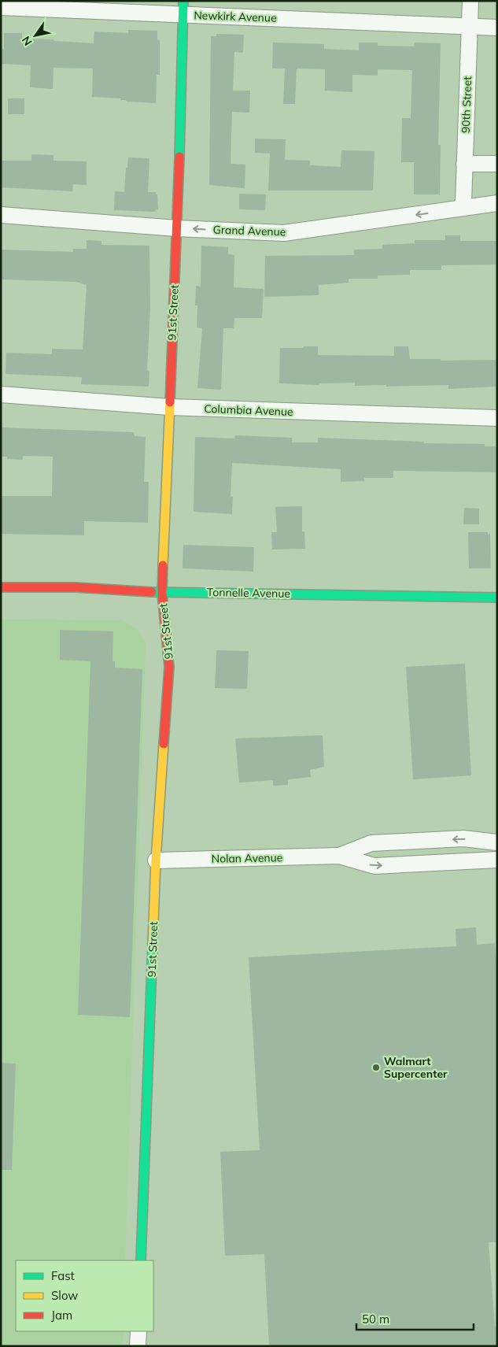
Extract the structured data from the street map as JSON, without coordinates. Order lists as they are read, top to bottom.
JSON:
{
  "streets": {
    "street": [
      "Newkirk Avenue",
      "90th Street",
      "Grand Avenue",
      "91st Street",
      "Columbia Avenue",
      "Tonnelle Avenue",
      "Nolan Avenue"
    ]
  },
  "crossings": [
    ["Newkirk Avenue", "90th Street"],
    ["Newkirk Avenue", "91st Street"],
    ["90th Street", "Grand Avenue"],
    ["Grand Avenue", "91st Street"],
    ["91st Street", "Columbia Avenue"],
    ["91st Street", "Tonnelle Avenue"],
    ["91st Street", "Nolan Avenue"]
  ],
  "one_way": ["Grand Avenue"],
  "places": ["Walmart Supercenter"],
  "legend": ["Fast", "Slow", "Jam"],
  "scale_bar": "50 m",
  "north": "bottom left"
}
